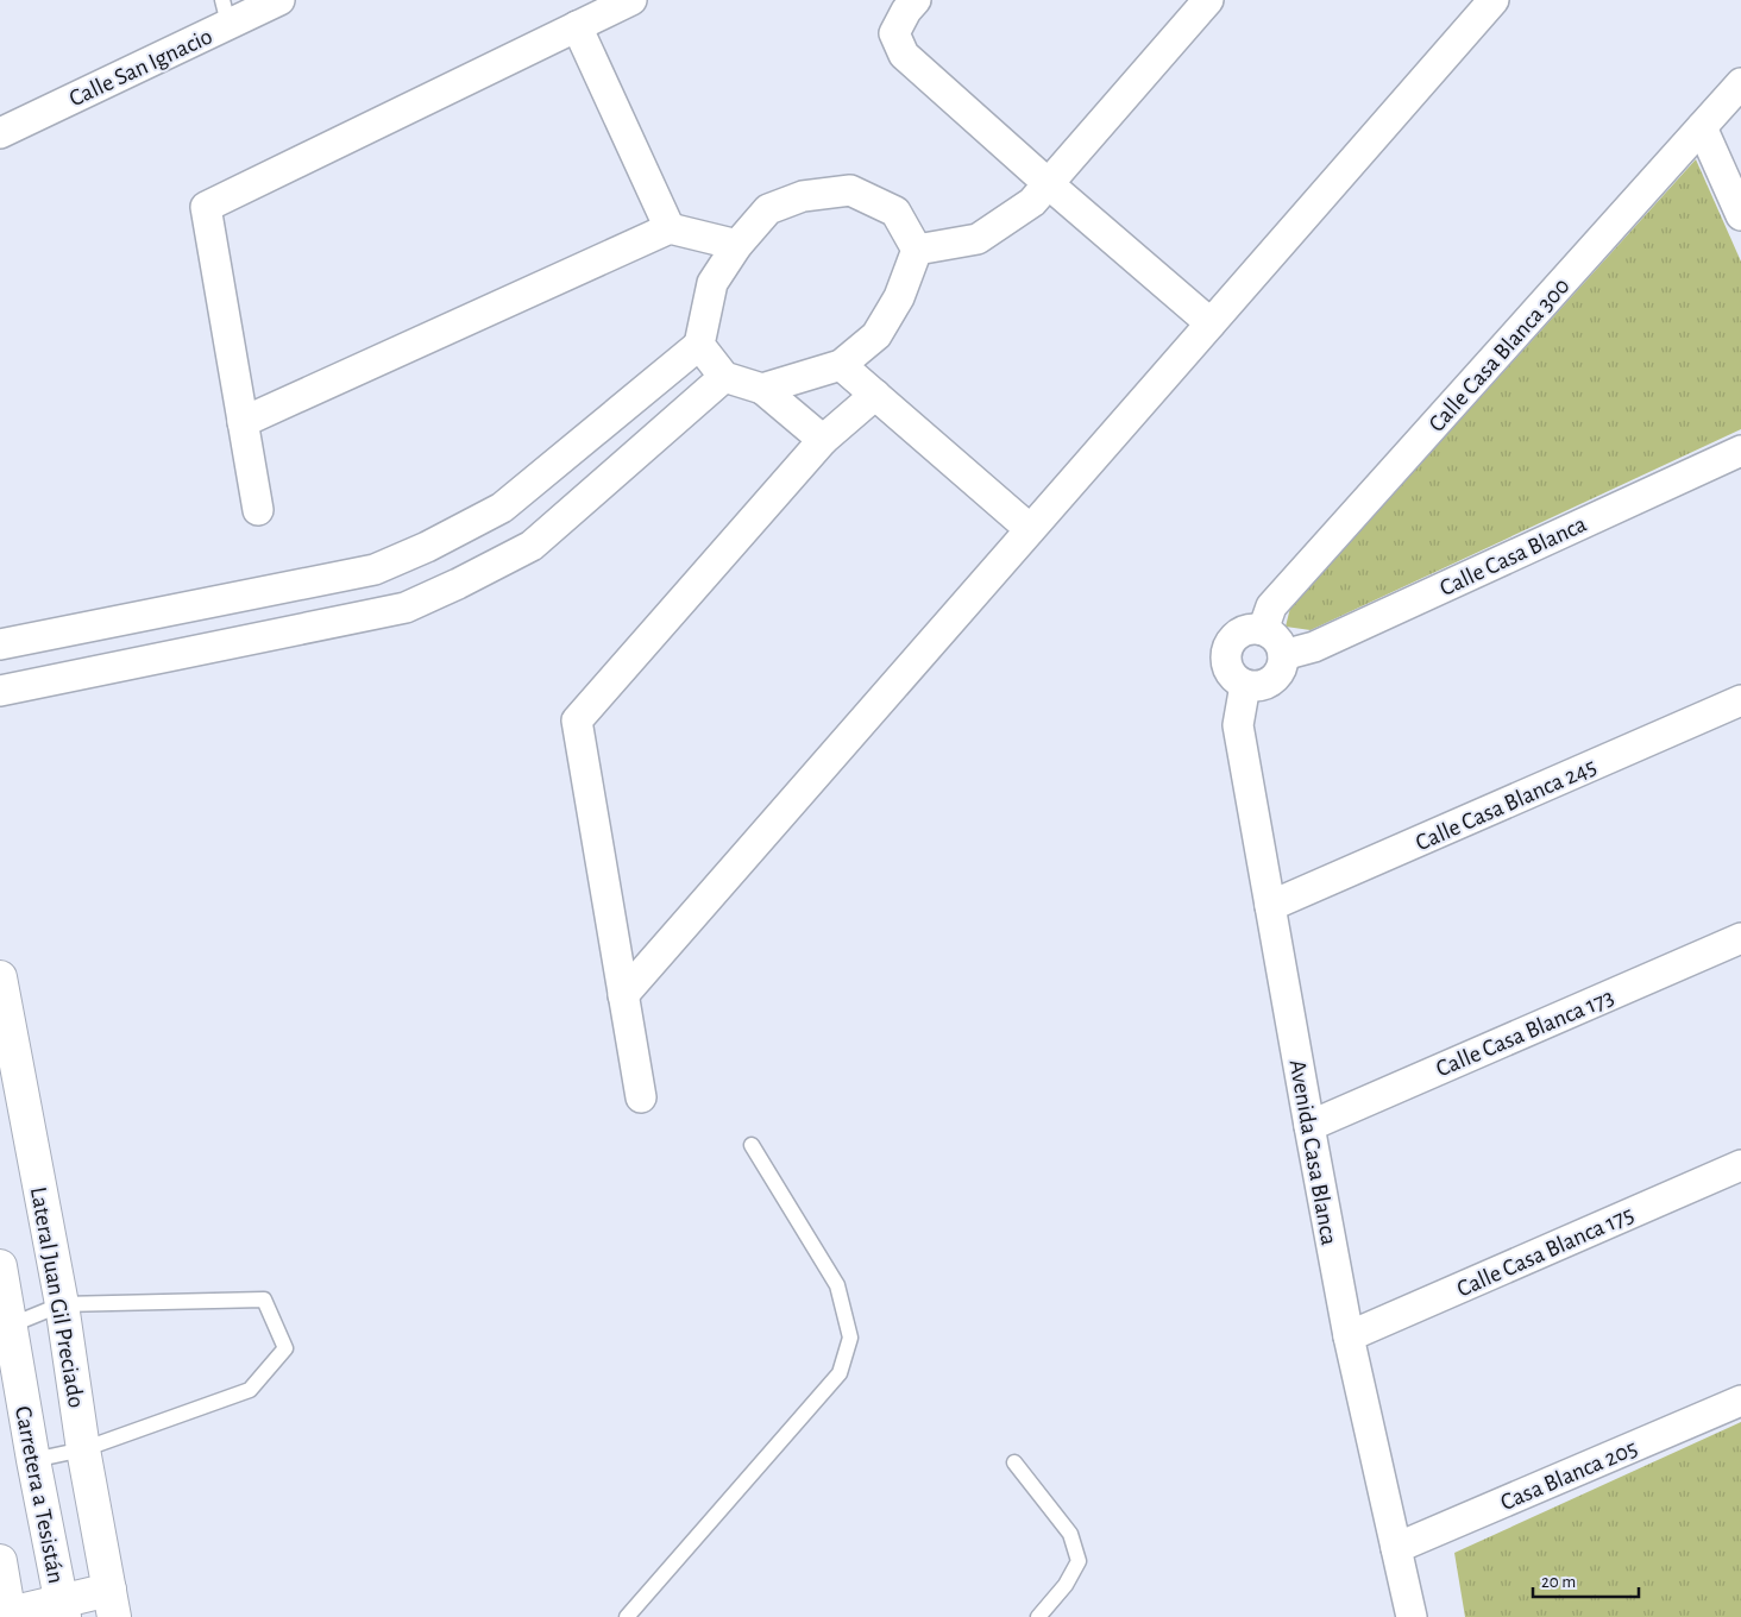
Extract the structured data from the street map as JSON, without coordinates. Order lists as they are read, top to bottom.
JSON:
{
  "streets": {
    "main road": ["Lateral Juan Gil Preciado", "Carretera a Tesistán"],
    "street": [
      "Calle San Ignacio",
      "Calle Casa Blanca 300",
      "Calle Casa Blanca",
      "Calle Casa Blanca 245",
      "Calle Casa Blanca 173",
      "Avenida Casa Blanca",
      "Calle Casa Blanca 175",
      "Casa Blanca 205"
    ]
  },
  "crossings": [
    ["Calle Casa Blanca 300", "Calle Casa Blanca"],
    ["Calle Casa Blanca 300", "Avenida Casa Blanca"],
    ["Calle Casa Blanca", "Avenida Casa Blanca"],
    ["Calle Casa Blanca 245", "Avenida Casa Blanca"],
    ["Calle Casa Blanca 173", "Avenida Casa Blanca"],
    ["Avenida Casa Blanca", "Calle Casa Blanca 175"],
    ["Avenida Casa Blanca", "Casa Blanca 205"]
  ],
  "scale_bar": "20 m"
}
